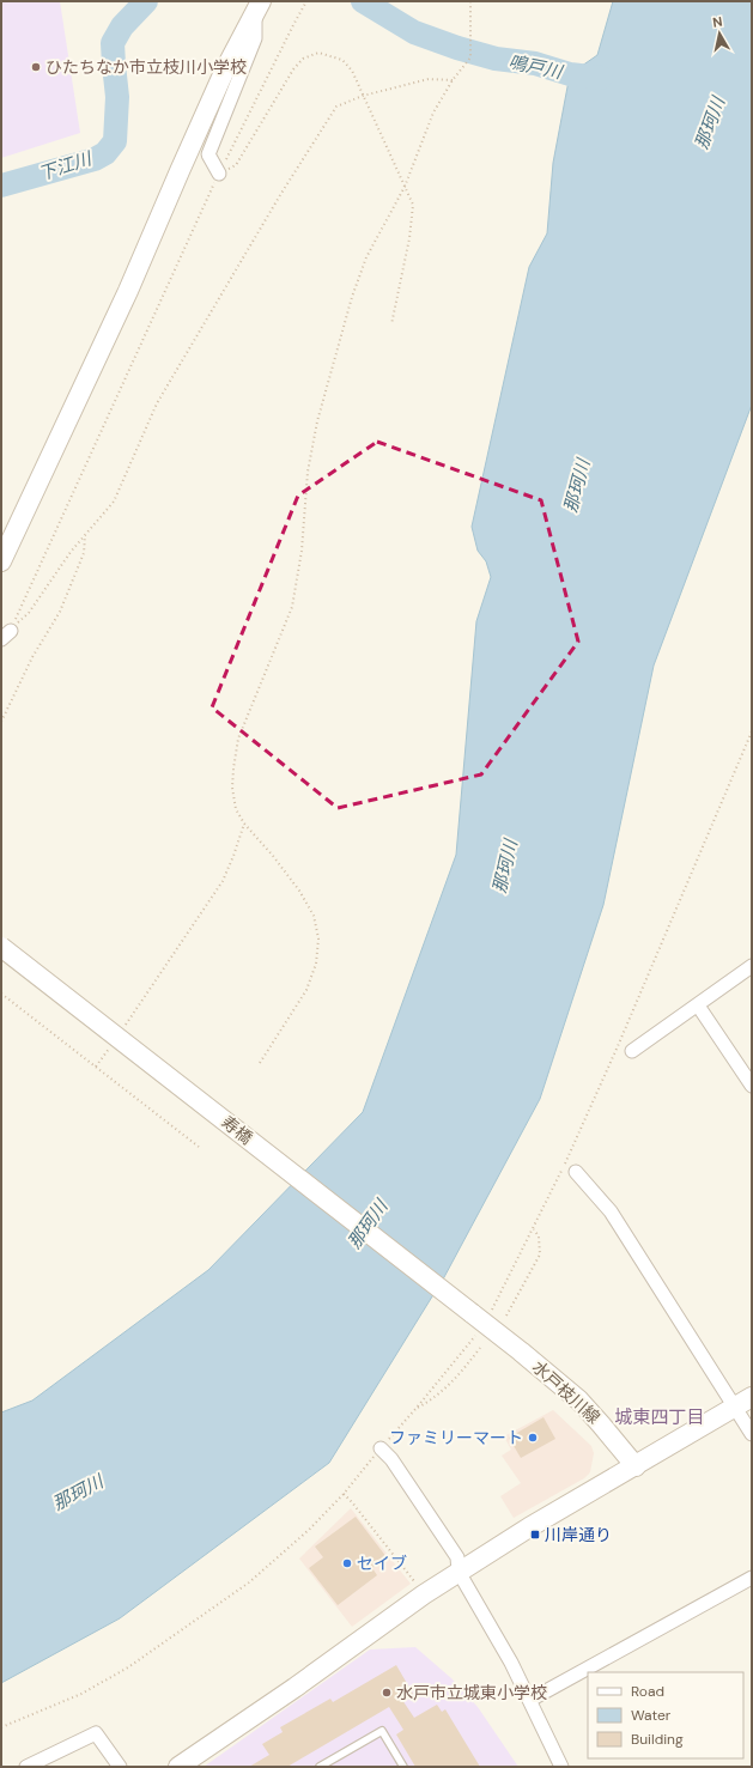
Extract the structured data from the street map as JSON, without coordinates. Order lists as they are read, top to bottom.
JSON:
{
  "streets": {
    "street": ["寿橋", "水戸枝川線"]
  },
  "crossings": [
    ["寿橋", "水戸枝川線"]
  ],
  "districts": ["城東四丁目"],
  "water": ["鳴戸川", "那珂川", "下江川"],
  "places": {
    "other": [
      "ひたちなか市立枝川小学校",
      "ファミリーマート",
      "セイブ",
      "水戸市立城東小学校"
    ],
    "transit": ["川岸通り"]
  },
  "legend": ["Road", "Water", "Building"],
  "north": "top"
}
